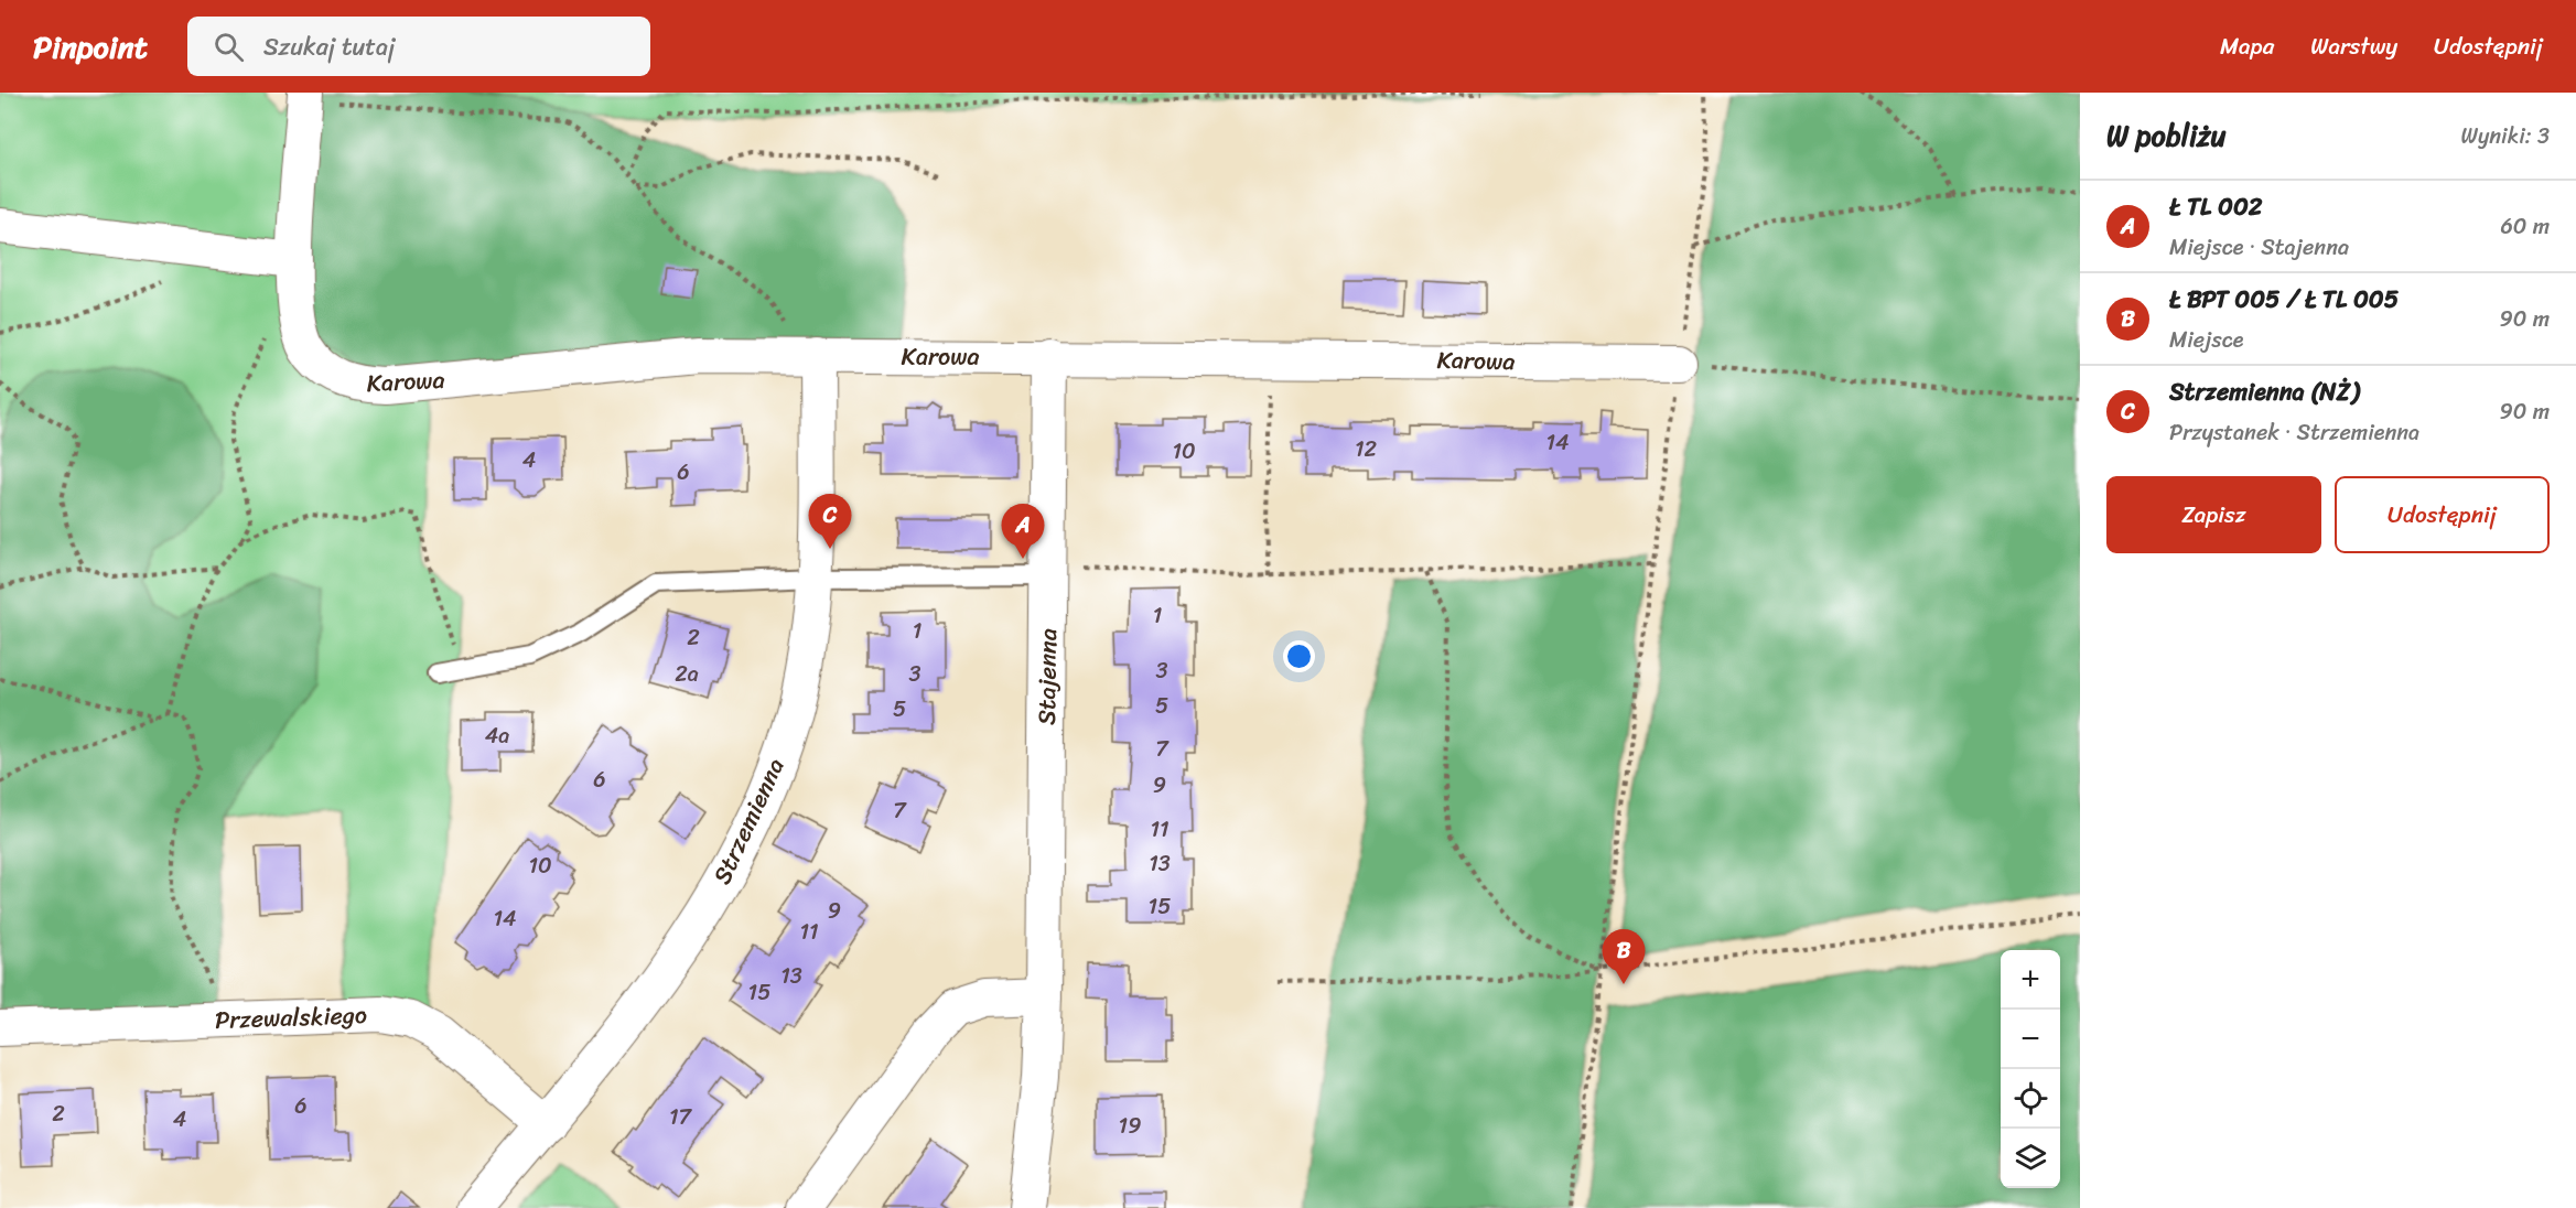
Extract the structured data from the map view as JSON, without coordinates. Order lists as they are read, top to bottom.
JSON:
{
  "streets": {
    "street": [
      "Karowa",
      "Stajenna",
      "Strzemienna",
      "Przewalskiego"
    ]
  },
  "crossings": [
    ["Karowa", "Stajenna"],
    ["Karowa", "Strzemienna"],
    ["Strzemienna", "Przewalskiego"]
  ],
  "house_numbers": [
    "14",
    "12",
    "10",
    "4",
    "6",
    "1",
    "1",
    "2",
    "3",
    "2a",
    "3",
    "5",
    "5",
    "4a",
    "7",
    "6",
    "9",
    "7",
    "11",
    "13",
    "10",
    "15",
    "9",
    "14",
    "11",
    "13",
    "15",
    "6",
    "2",
    "17",
    "4",
    "19"
  ],
  "page": {
    "header": "Pinpoint",
    "search": "Szukaj tutaj",
    "nav": ["Mapa", "Warstwy", "Udostępnij"],
    "heading": ["W pobliżu", "Wyniki: 3"],
    "list": [
      {
        "mark": "A",
        "name": "Ł TL 002",
        "note": "Miejsce · Stajenna",
        "value": "60 m"
      },
      {
        "mark": "B",
        "name": "Ł BPT 005 / Ł TL 005",
        "note": "Miejsce",
        "value": "90 m"
      },
      {
        "mark": "C",
        "name": "Strzemienna (NŻ)",
        "note": "Przystanek · Strzemienna",
        "value": "90 m"
      }
    ],
    "buttons": ["Zapisz", "Udostępnij"],
    "pins": ["C", "A", "B"],
    "map_buttons": ["+", "−"]
  }
}
